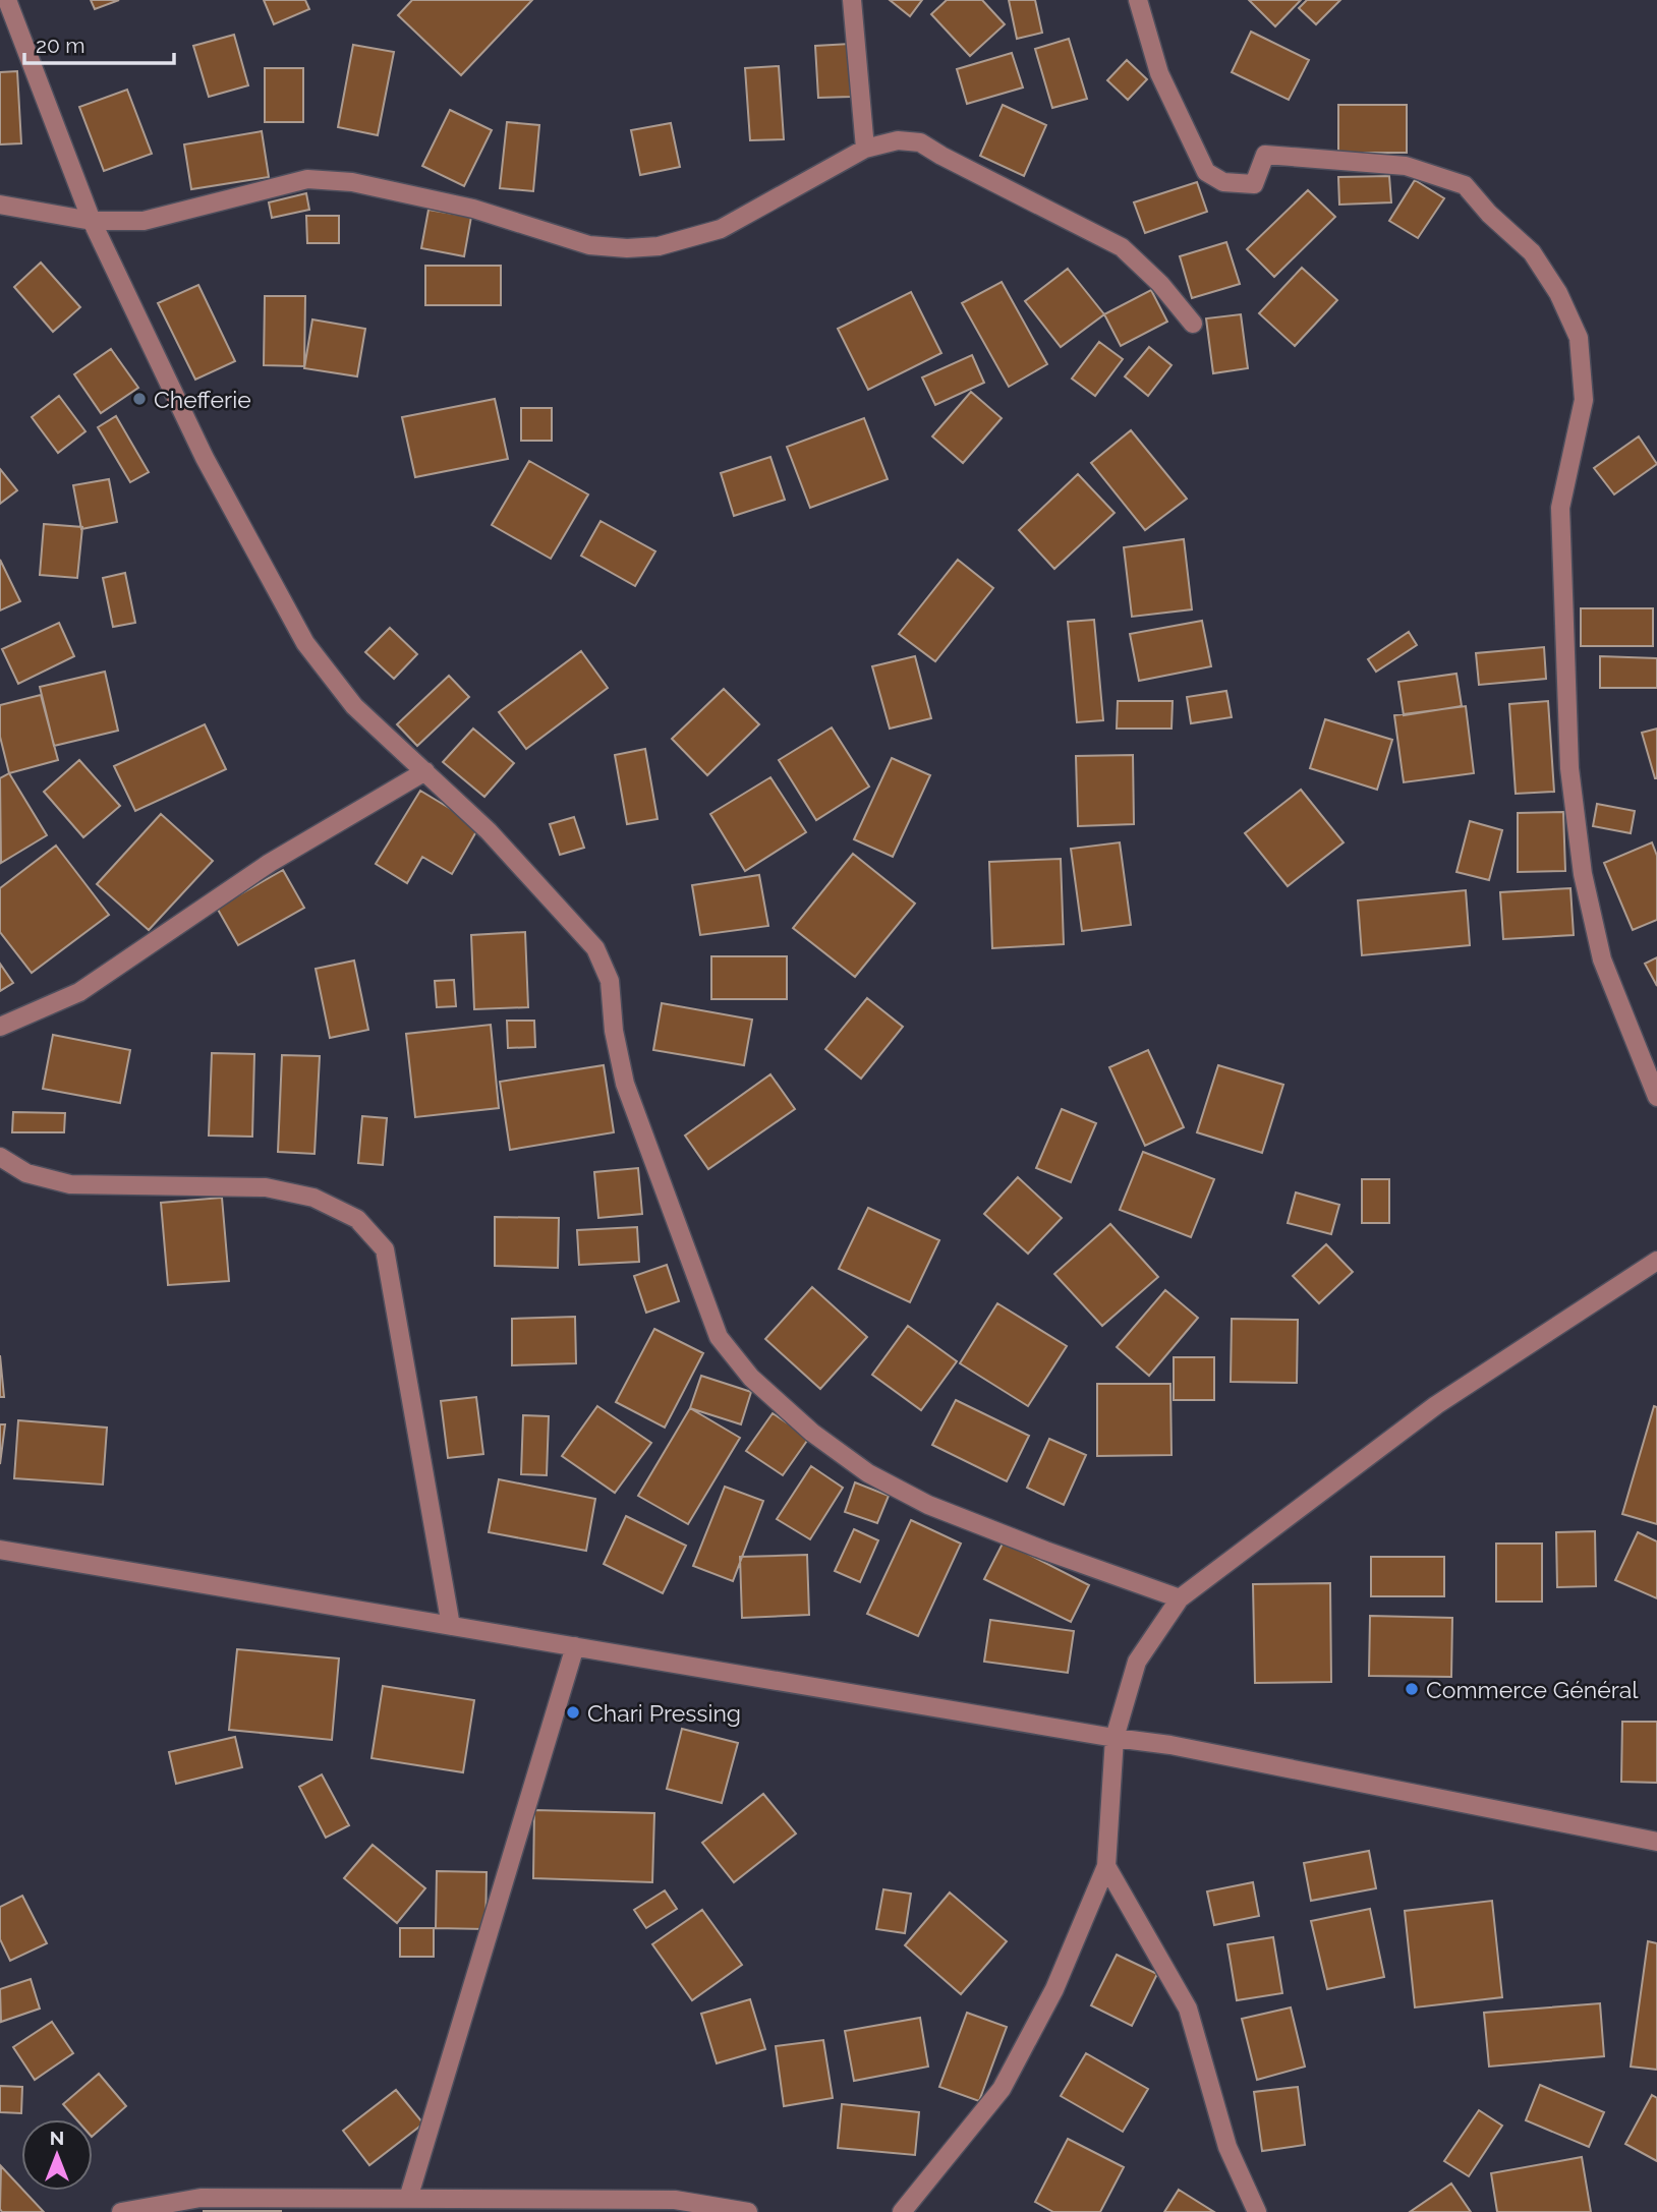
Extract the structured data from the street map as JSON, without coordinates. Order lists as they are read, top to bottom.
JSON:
{
  "places": ["Chefferie", "Commerce Général", "Chari Pressing"],
  "scale_bar": "20 m",
  "north": "top"
}
